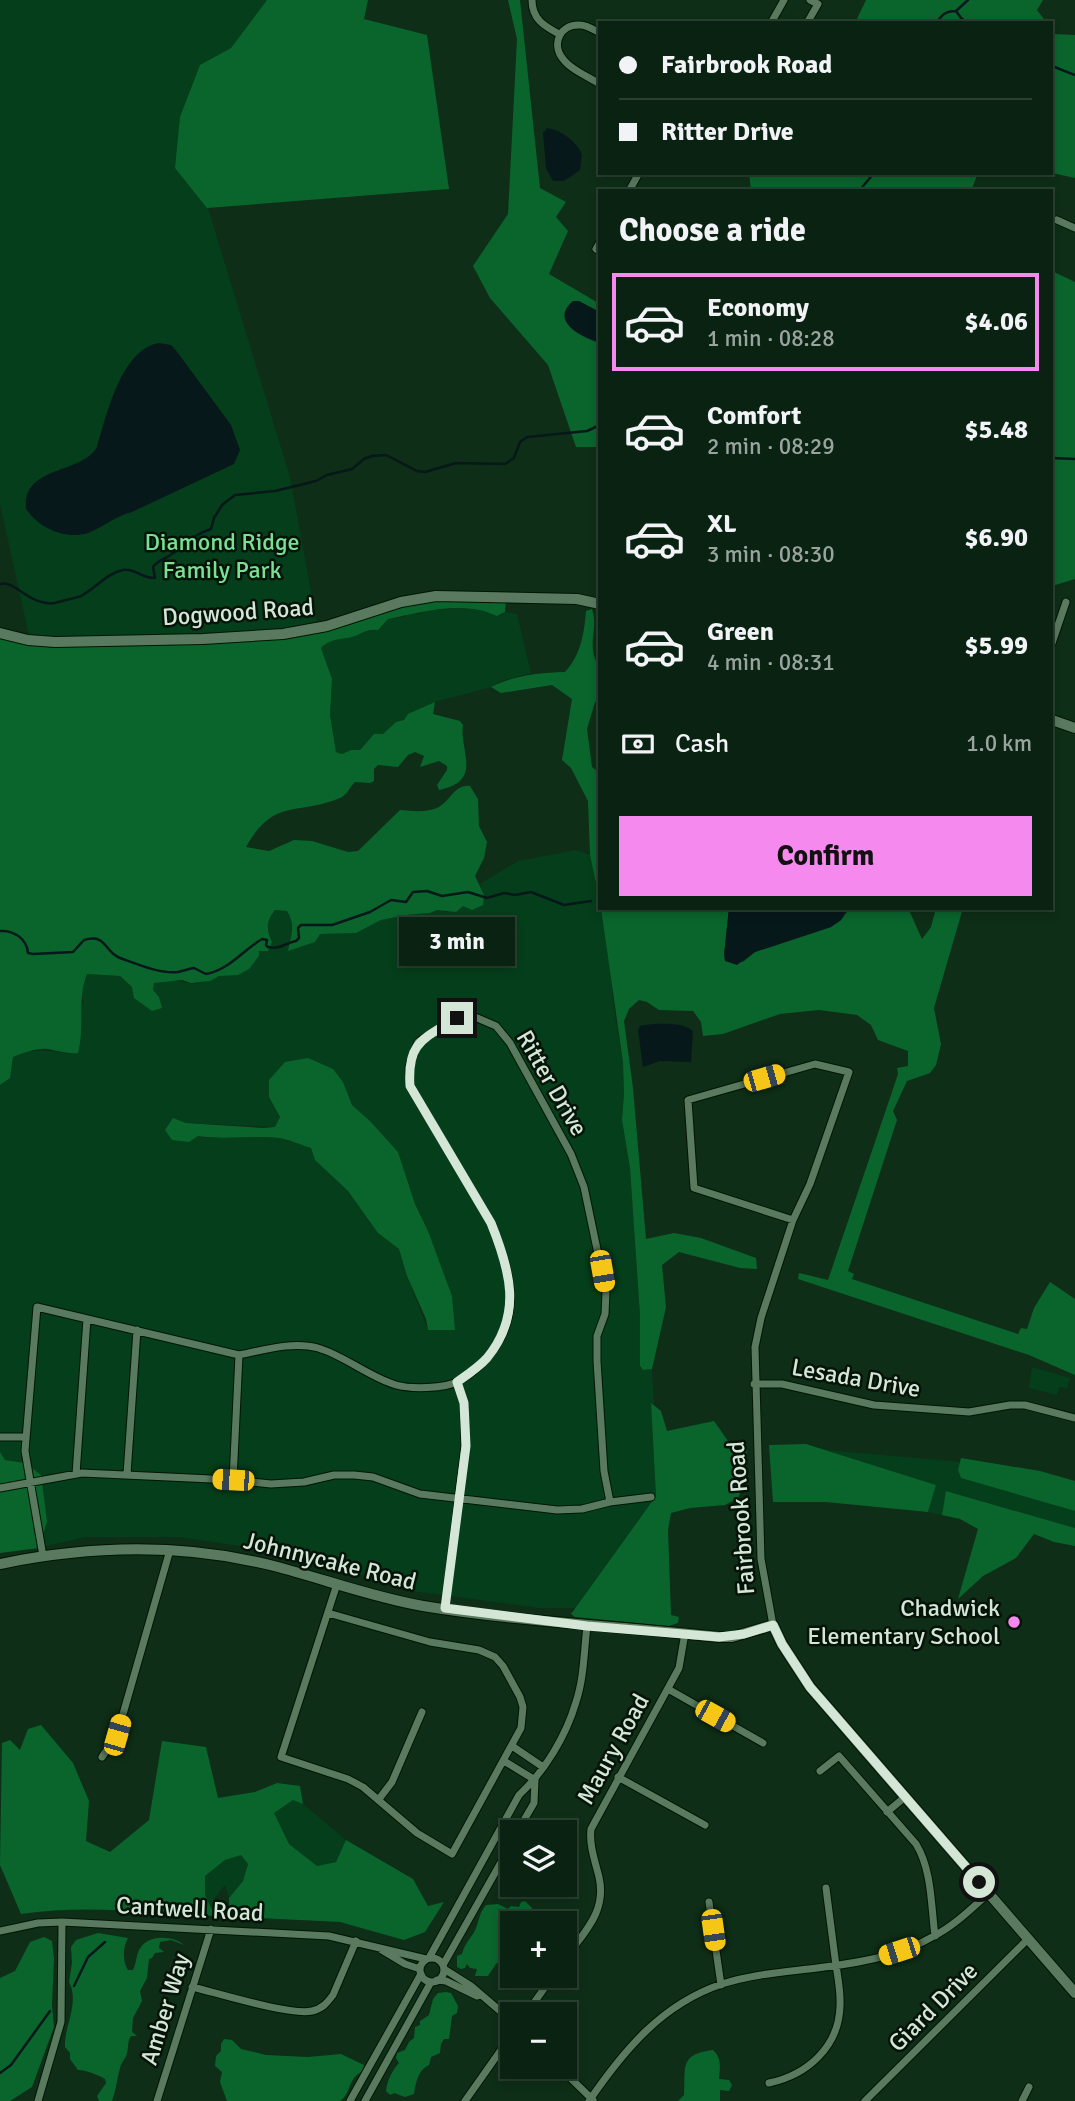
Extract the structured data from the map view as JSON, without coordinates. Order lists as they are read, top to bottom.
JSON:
{
  "streets": {
    "street": [
      "Dogwood Road",
      "Ritter Drive",
      "Lesada Drive",
      "Fairbrook Road",
      "Johnnycake Road",
      "Maury Road",
      "Cantwell Road",
      "Giard Drive",
      "Amber Way"
    ]
  },
  "crossings": [
    ["Lesada Drive", "Fairbrook Road"],
    ["Fairbrook Road", "Johnnycake Road"],
    ["Fairbrook Road", "Giard Drive"],
    ["Johnnycake Road", "Maury Road"],
    ["Cantwell Road", "Amber Way"]
  ],
  "parks": ["Diamond Ridge Family Park"],
  "places": ["Chadwick Elementary School"],
  "page": {
    "banner": ["Fairbrook Road", "Ritter Drive"],
    "heading": "Choose a ride",
    "list": [
      {
        "name": "Economy",
        "note": "1 min · 08:28",
        "value": "$4.06"
      },
      {
        "name": "Comfort",
        "note": "2 min · 08:29",
        "value": "$5.48"
      },
      {
        "name": "XL",
        "note": "3 min · 08:30",
        "value": "$6.90"
      },
      {
        "name": "Green",
        "note": "4 min · 08:31",
        "value": "$5.99"
      }
    ],
    "pay": ["Cash", "1.0 km"],
    "buttons": "Confirm",
    "bubble": "3 min",
    "map_buttons": ["+", "−"]
  }
}
